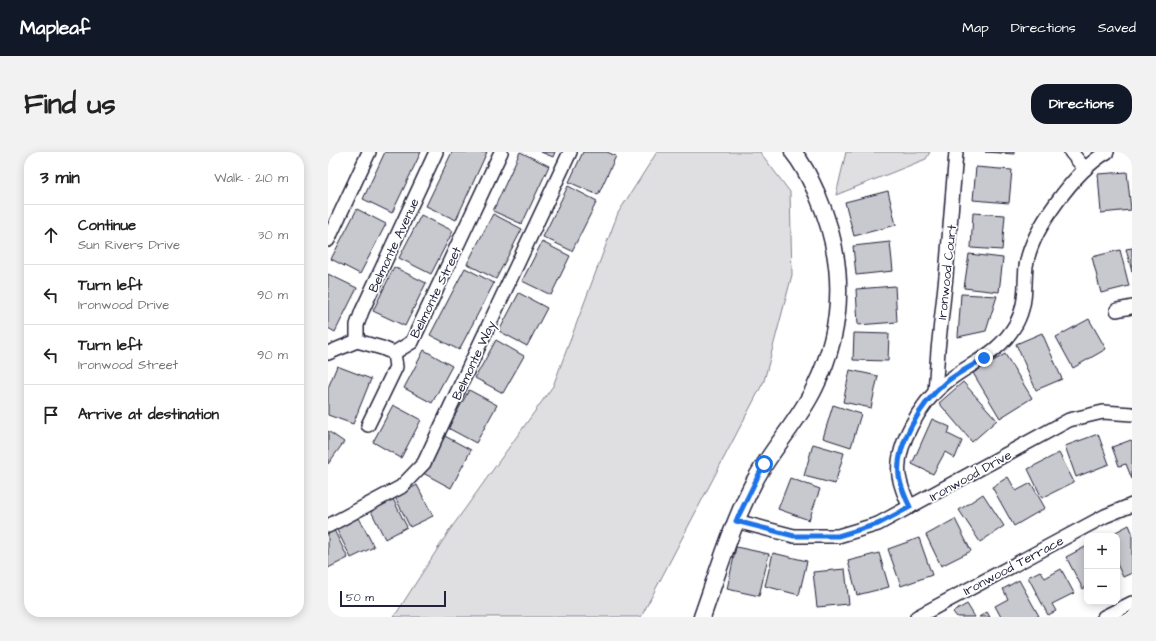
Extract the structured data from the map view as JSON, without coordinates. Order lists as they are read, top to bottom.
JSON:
{
  "streets": {
    "street": [
      "Belmonte Avenue",
      "Ironwood Court",
      "Belmonte Street",
      "Belmonte Way",
      "Ironwood Drive",
      "Ironwood Terrace"
    ]
  },
  "scale_bar": "50 m",
  "page": {
    "header": "Mapleaf",
    "nav": ["Map", "Directions", "Saved"],
    "buttons": "Directions",
    "title": "Find us",
    "heading": ["3 min", "Walk · 210 m"],
    "list": [
      ["Continue", "Sun Rivers Drive", "30 m"],
      ["Turn left", "Ironwood Drive", "90 m"],
      ["Turn left", "Ironwood Street", "90 m"],
      "Arrive at destination"
    ],
    "map_buttons": ["+", "−"],
    "scale": "50 m"
  }
}
